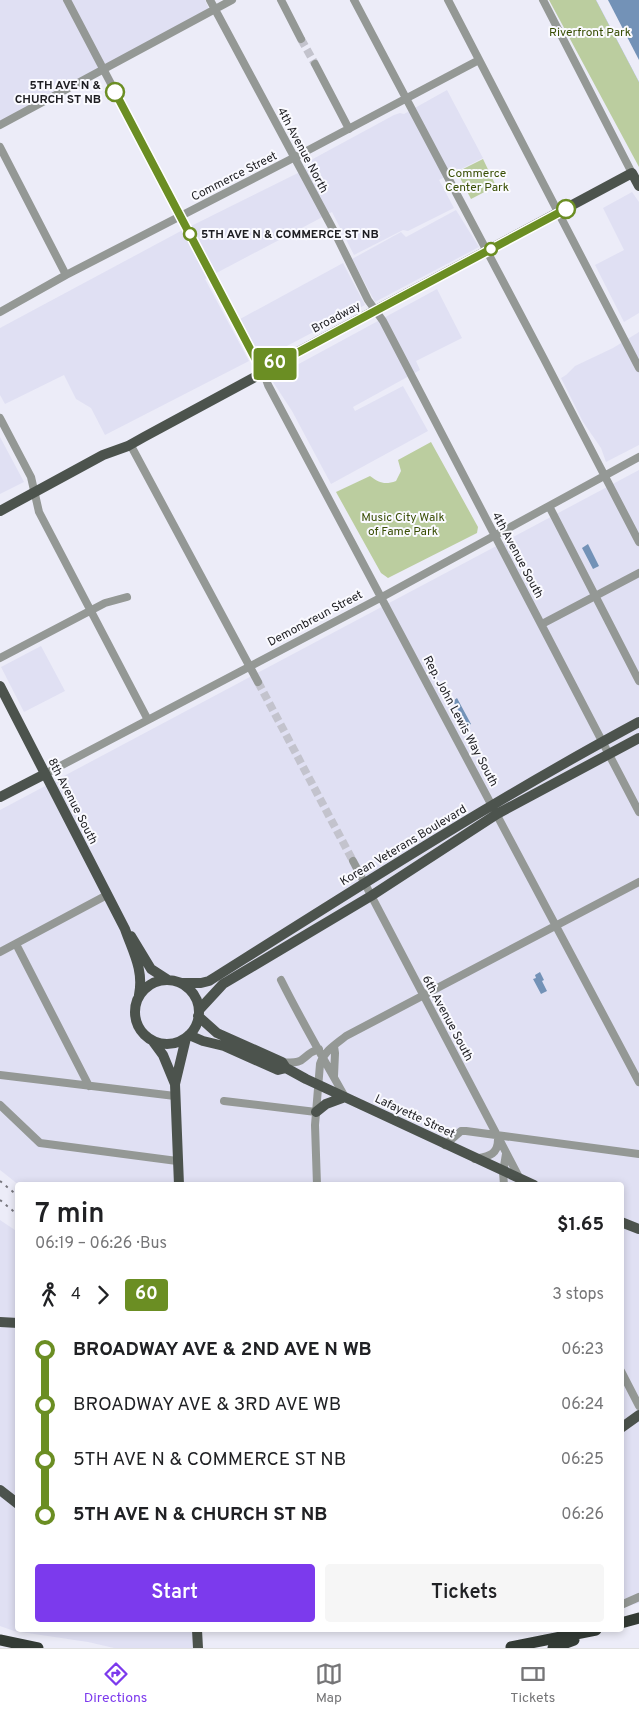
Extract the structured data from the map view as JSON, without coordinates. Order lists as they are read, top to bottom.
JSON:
{
  "streets": {
    "main road": [
      "Broadway",
      "Demonbreun Street",
      "8th Avenue South",
      "Korean Veterans Boulevard",
      "Lafayette Street"
    ],
    "street": [
      "4th Avenue North",
      "Commerce Street",
      "4th Avenue South",
      "Rep. John Lewis Way South",
      "6th Avenue South"
    ]
  },
  "crossings": [
    ["4th Avenue North", "Commerce Street"],
    ["4th Avenue North", "Broadway"],
    ["4th Avenue North", "4th Avenue South"],
    ["Commerce Street", "Rep. John Lewis Way South"],
    ["Broadway", "4th Avenue South"],
    ["Broadway", "Rep. John Lewis Way South"],
    ["4th Avenue South", "Demonbreun Street"],
    ["4th Avenue South", "Korean Veterans Boulevard"],
    ["Demonbreun Street", "Rep. John Lewis Way South"],
    ["Demonbreun Street", "8th Avenue South"],
    ["Rep. John Lewis Way South", "Korean Veterans Boulevard"],
    ["8th Avenue South", "Korean Veterans Boulevard"],
    ["8th Avenue South", "Lafayette Street"],
    ["Korean Veterans Boulevard", "6th Avenue South"],
    ["Korean Veterans Boulevard", "Lafayette Street"],
    ["6th Avenue South", "Lafayette Street"]
  ],
  "parks": ["Riverfront Park", "Commerce Center Park", "Music City Walk of Fame Park"],
  "places": ["5TH AVE N & CHURCH ST NB", "5TH AVE N & COMMERCE ST NB"],
  "lines": ["bus line 60"],
  "page": {
    "on_map": "60",
    "heading": ["7 min", "06:19 – 06:26 · Bus", "$1.65"],
    "legs": ["4", "60", "3 stops"],
    "list": [
      {
        "name": "BROADWAY AVE & 2ND AVE N WB",
        "value": "06:23"
      },
      {
        "name": "BROADWAY AVE & 3RD AVE WB",
        "value": "06:24"
      },
      {
        "name": "5TH AVE N & COMMERCE ST NB",
        "value": "06:25"
      },
      {
        "name": "5TH AVE N & CHURCH ST NB",
        "value": "06:26"
      }
    ],
    "buttons": ["Start", "Tickets"],
    "tabs": ["Directions", "Map", "Tickets"]
  }
}
